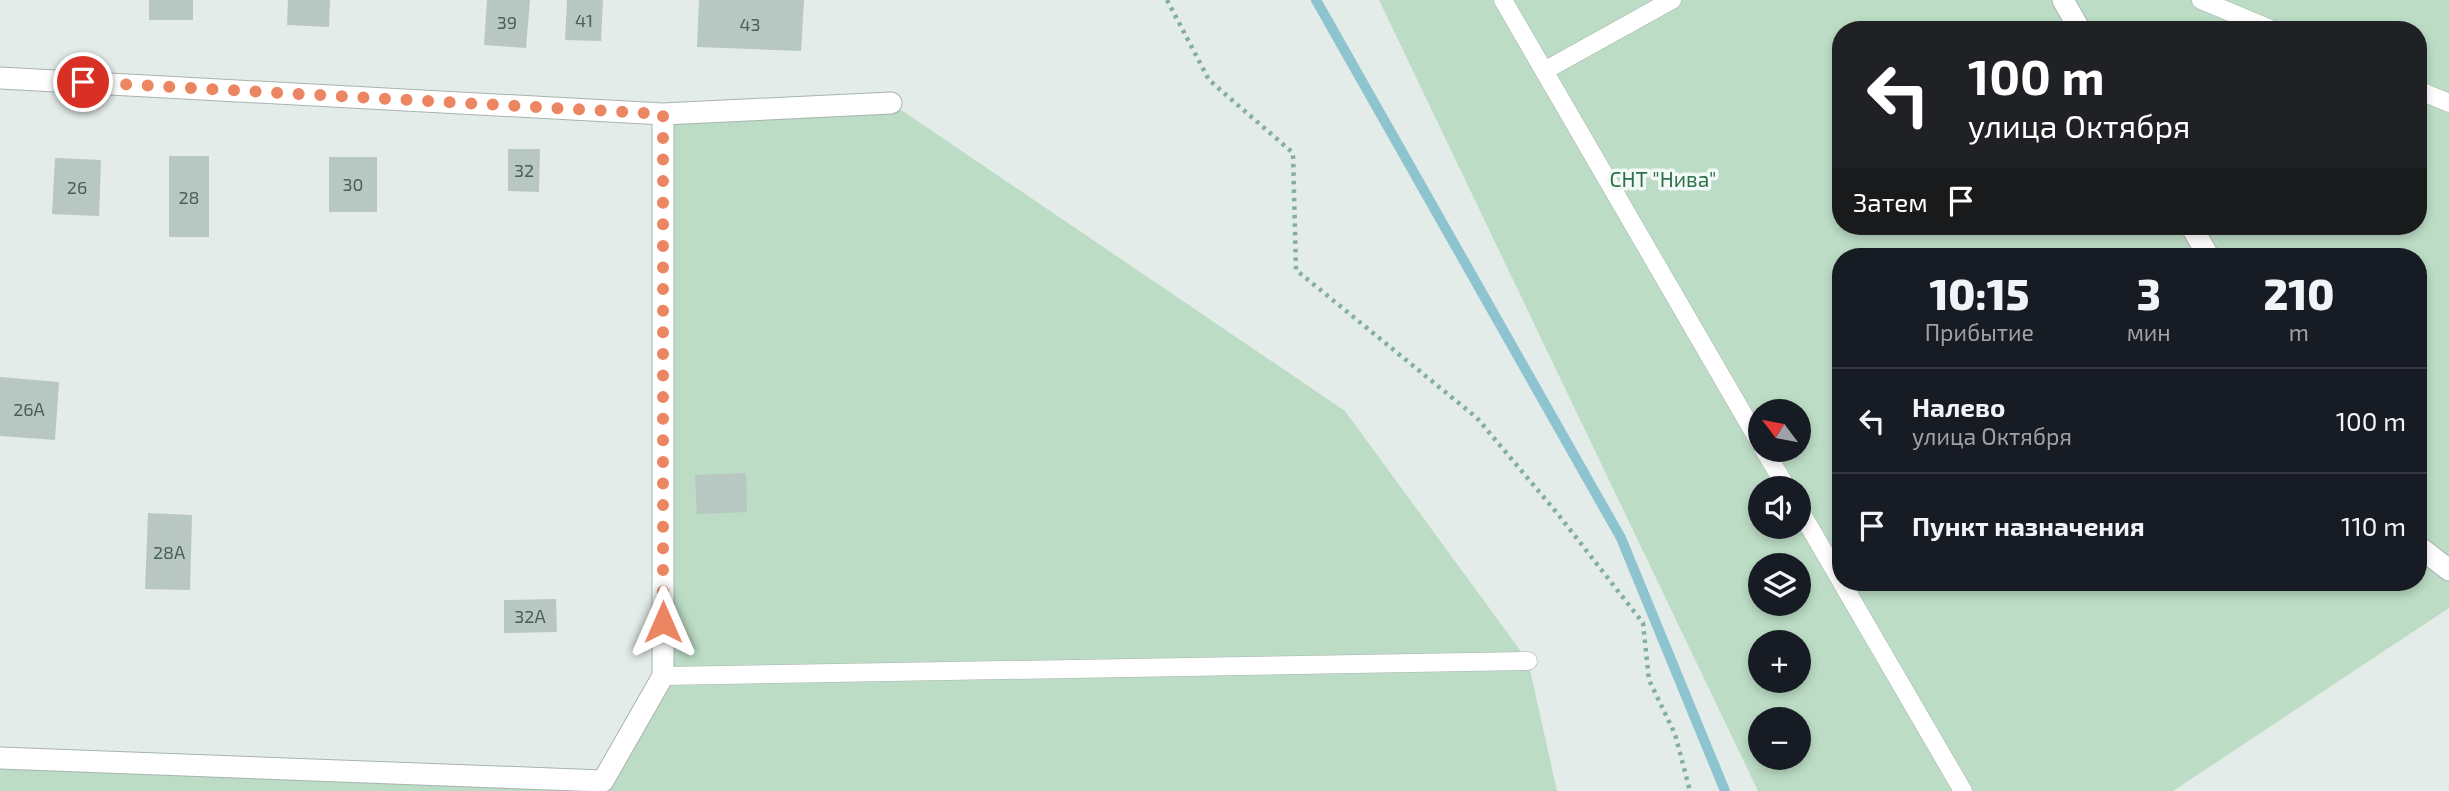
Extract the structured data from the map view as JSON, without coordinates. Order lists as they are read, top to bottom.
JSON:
{
  "parks": ["СНТ \"Нива\""],
  "house_numbers": [
    "41",
    "39",
    "43",
    "32",
    "30",
    "26",
    "28",
    "26А",
    "28А",
    "32А"
  ],
  "north": "top left",
  "page": {
    "turn": ["100 m", "улица Октября"],
    "then": "Затем",
    "eta": [
      "10:15",
      "Прибытие",
      "3",
      "мин",
      "210",
      "m"
    ],
    "list": [
      {
        "name": "Налево",
        "note": "улица Октября",
        "value": "100 m"
      },
      {
        "name": "Пункт назначения",
        "value": "110 m"
      }
    ],
    "map_buttons": ["+", "−"]
  }
}
